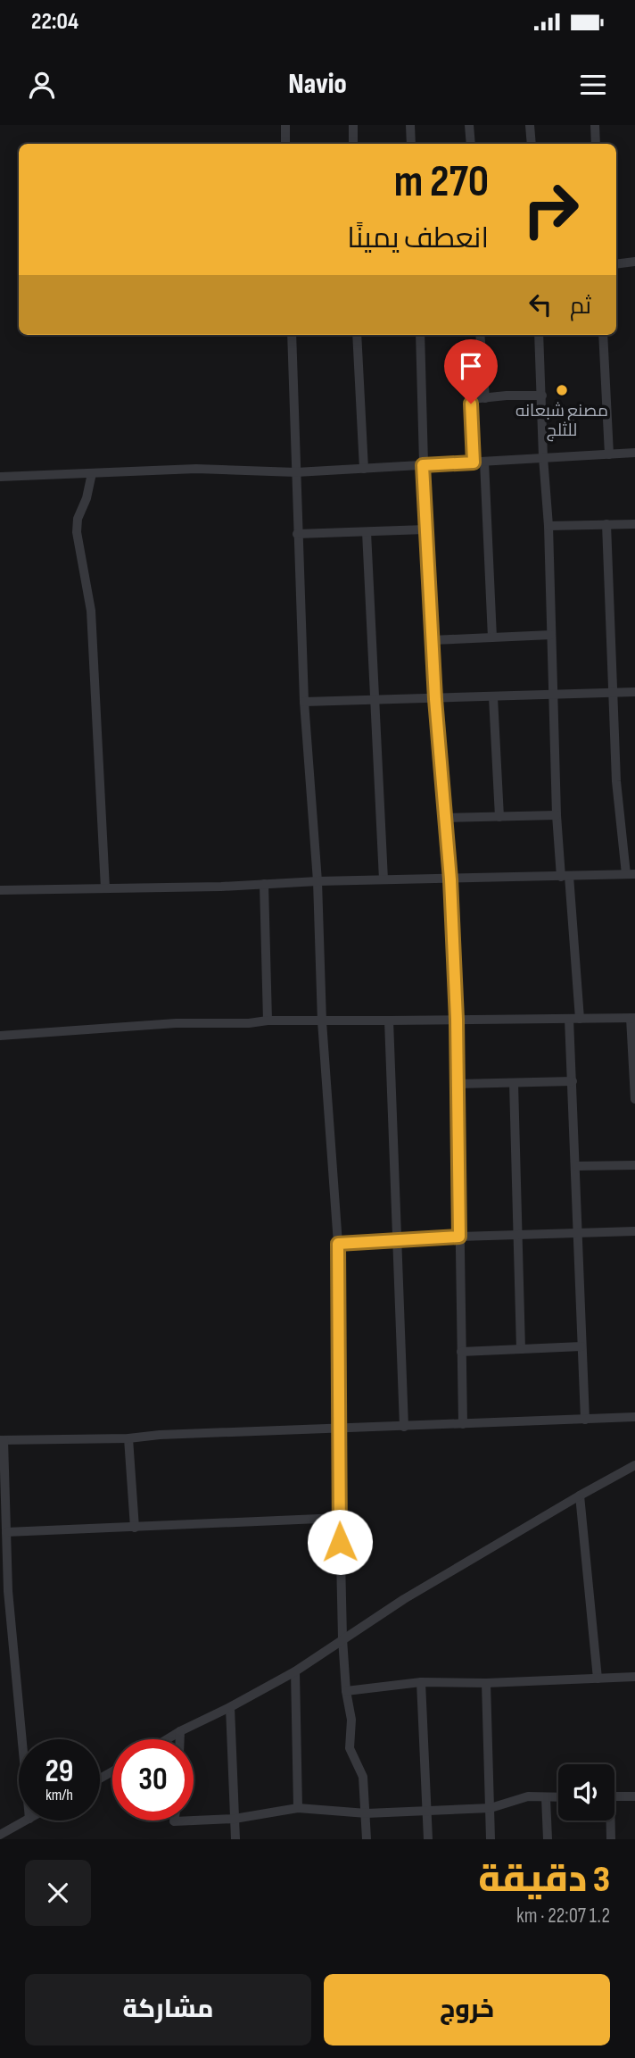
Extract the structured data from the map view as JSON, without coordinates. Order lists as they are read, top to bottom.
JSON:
{
  "places": ["مصنع شبعانه للثلج"],
  "page": {
    "status": "22:04",
    "header": "Navio",
    "turn": ["270 m", "انعطف يمينًا"],
    "then": "ثم",
    "speed": "29 km/h",
    "limit": "30",
    "heading": ["3 دقيقة", "1.2 km · 22:07"],
    "buttons": ["خروج", "مشاركة"]
  }
}
